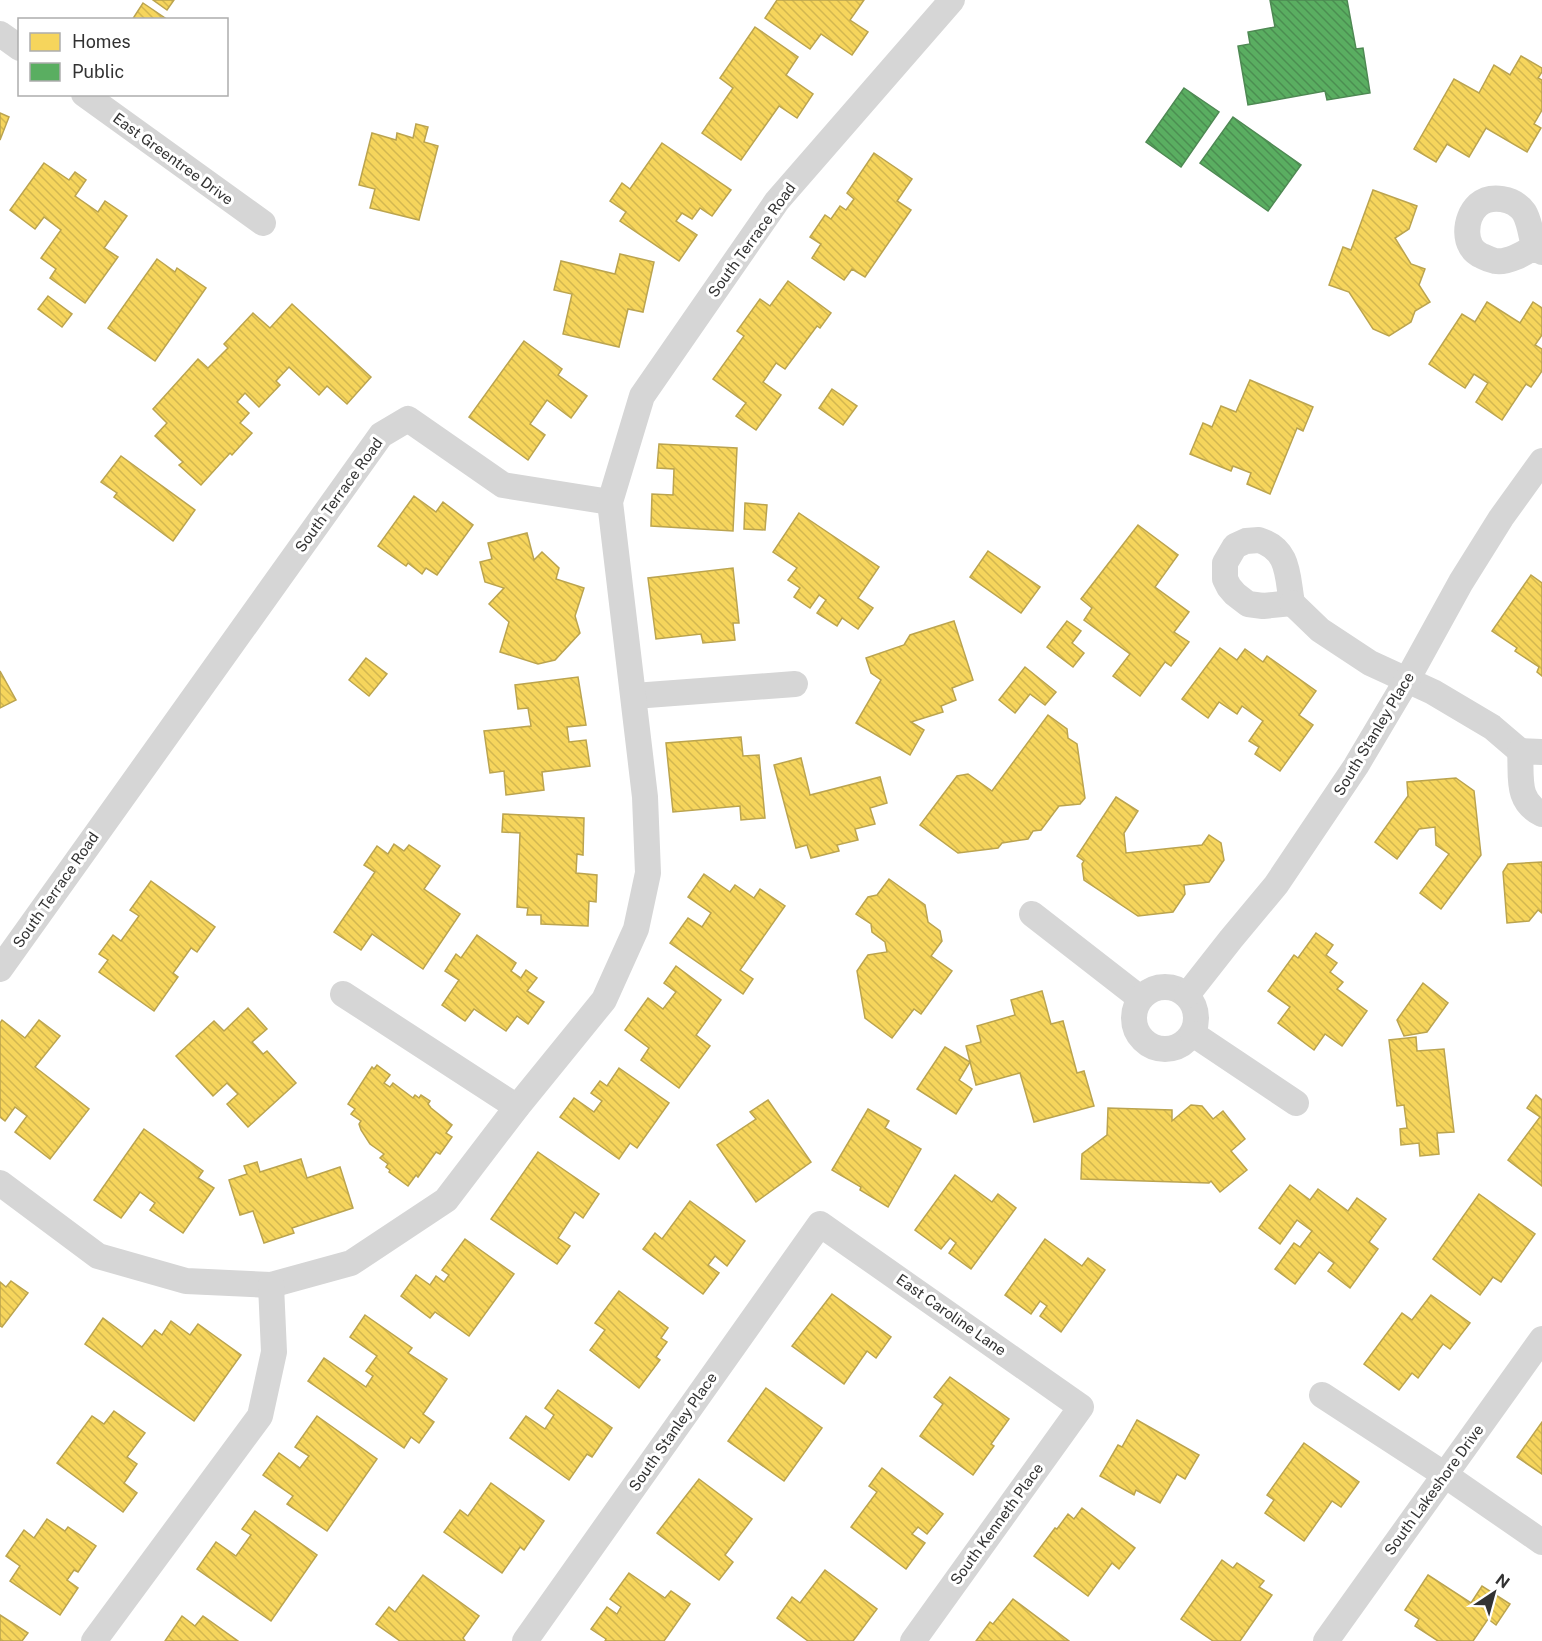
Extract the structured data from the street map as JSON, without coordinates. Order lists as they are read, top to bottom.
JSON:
{
  "streets": {
    "street": [
      "East Greentree Drive",
      "South Terrace Road",
      "South Stanley Place",
      "East Caroline Lane",
      "South Lakeshore Drive",
      "South Kenneth Place"
    ]
  },
  "crossings": [
    ["South Stanley Place", "East Caroline Lane"],
    ["East Caroline Lane", "South Kenneth Place"]
  ],
  "legend": ["Homes", "Public"],
  "north": "top right"
}
